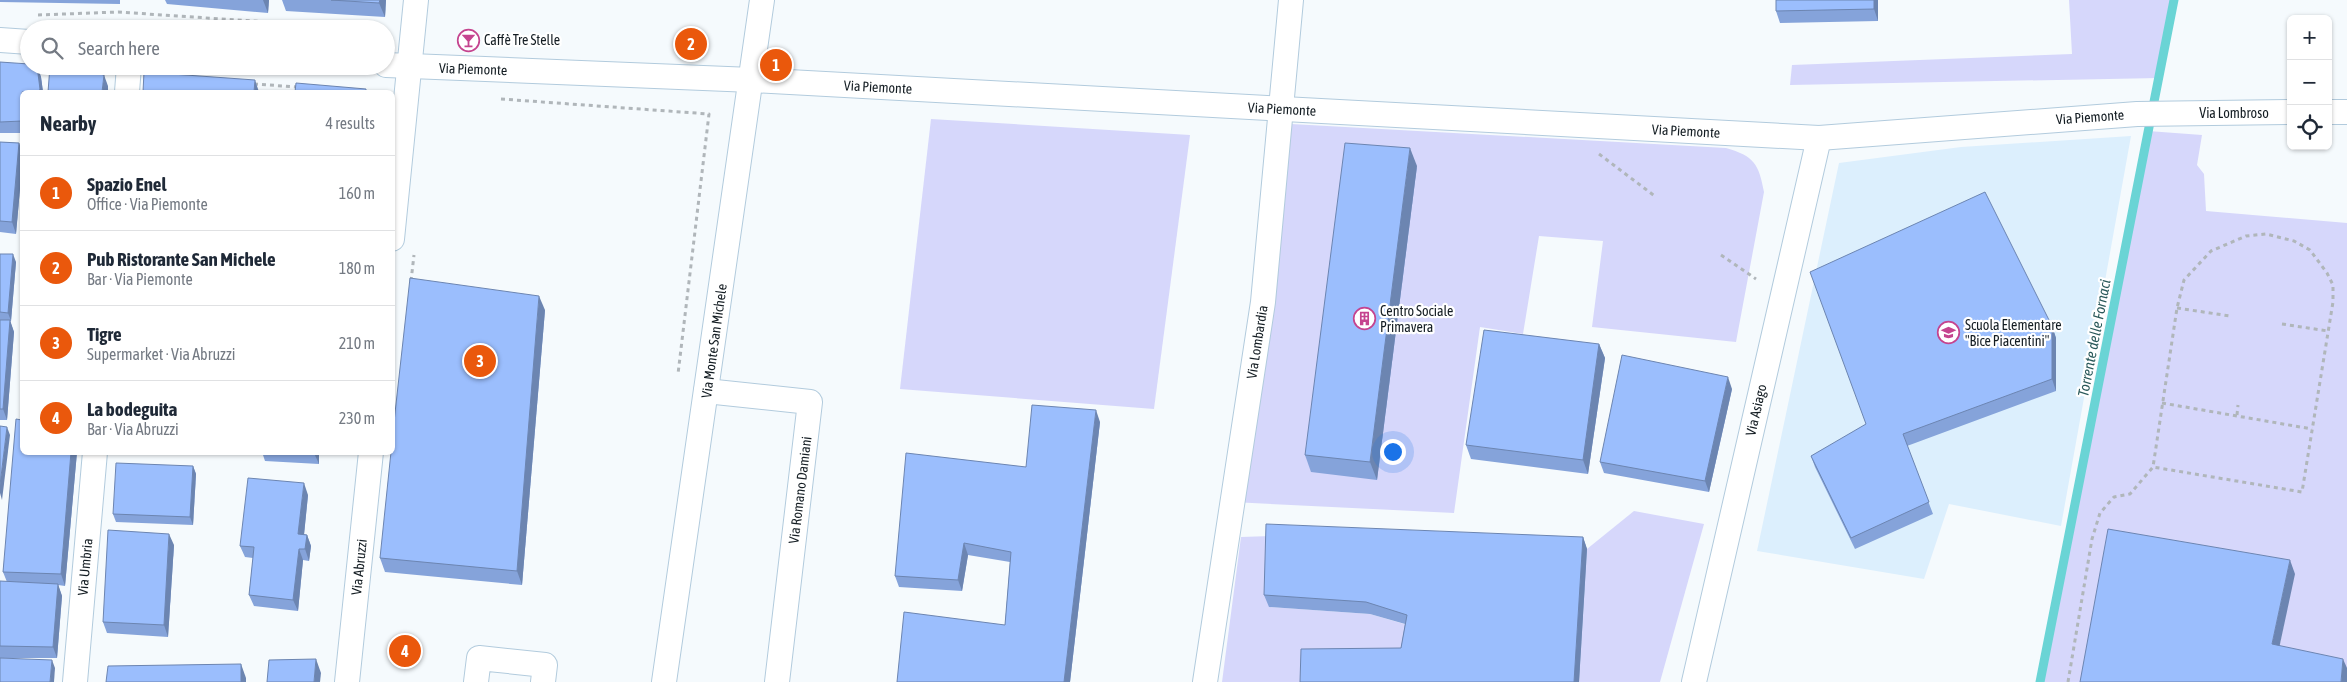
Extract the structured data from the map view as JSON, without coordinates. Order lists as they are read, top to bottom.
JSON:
{
  "streets": {
    "street": [
      "Via Piemonte",
      "Via Lombroso",
      "Via Monte San Michele",
      "Via Lombardia",
      "Via Asiago",
      "Via Romano Damiani",
      "Via Umbria",
      "Via Abruzzi"
    ]
  },
  "crossings": [
    ["Via Piemonte", "Via Lombroso"],
    ["Via Piemonte", "Via Monte San Michele"],
    ["Via Piemonte", "Via Lombardia"],
    ["Via Piemonte", "Via Asiago"],
    ["Via Monte San Michele", "Via Romano Damiani"]
  ],
  "water": ["Torrente delle Fornaci"],
  "places": {
    "bar": ["Caffè Tre Stelle"],
    "building": ["Centro Sociale Primavera"],
    "school or university": ["Scuola Elementare \"Bice Piacentini\""]
  },
  "page": {
    "map_buttons": ["+", "−"],
    "search": "Search here",
    "pins": [
      "2",
      "1",
      "3",
      "4"
    ],
    "heading": ["Nearby", "4 results"],
    "list": [
      {
        "mark": "1",
        "name": "Spazio Enel",
        "note": "Office · Via Piemonte",
        "value": "160 m"
      },
      {
        "mark": "2",
        "name": "Pub Ristorante San Michele",
        "note": "Bar · Via Piemonte",
        "value": "180 m"
      },
      {
        "mark": "3",
        "name": "Tigre",
        "note": "Supermarket · Via Abruzzi",
        "value": "210 m"
      },
      {
        "mark": "4",
        "name": "La bodeguita",
        "note": "Bar · Via Abruzzi",
        "value": "230 m"
      }
    ]
  }
}
